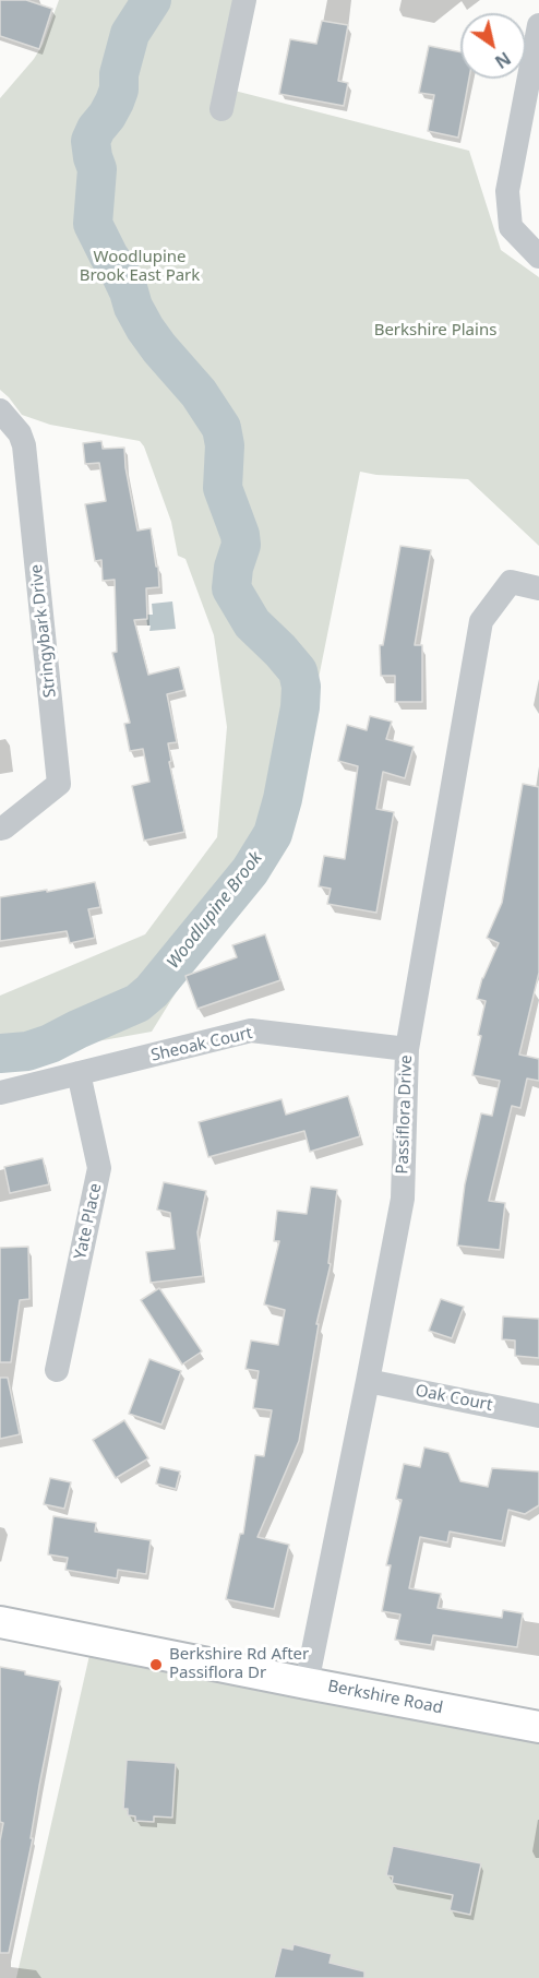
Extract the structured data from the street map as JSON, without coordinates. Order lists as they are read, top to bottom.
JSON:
{
  "streets": {
    "main road": ["Berkshire Road"],
    "street": [
      "Stringybark Drive",
      "Sheoak Court",
      "Passiflora Drive",
      "Yate Place",
      "Oak Court"
    ]
  },
  "crossings": [
    ["Sheoak Court", "Passiflora Drive"],
    ["Sheoak Court", "Yate Place"],
    ["Passiflora Drive", "Oak Court"],
    ["Passiflora Drive", "Berkshire Road"]
  ],
  "water": ["Woodlupine Brook"],
  "parks": ["Woodlupine Brook East Park", "Berkshire Plains"],
  "places": ["Berkshire Rd After Passiflora Dr"],
  "north": "bottom right"
}
